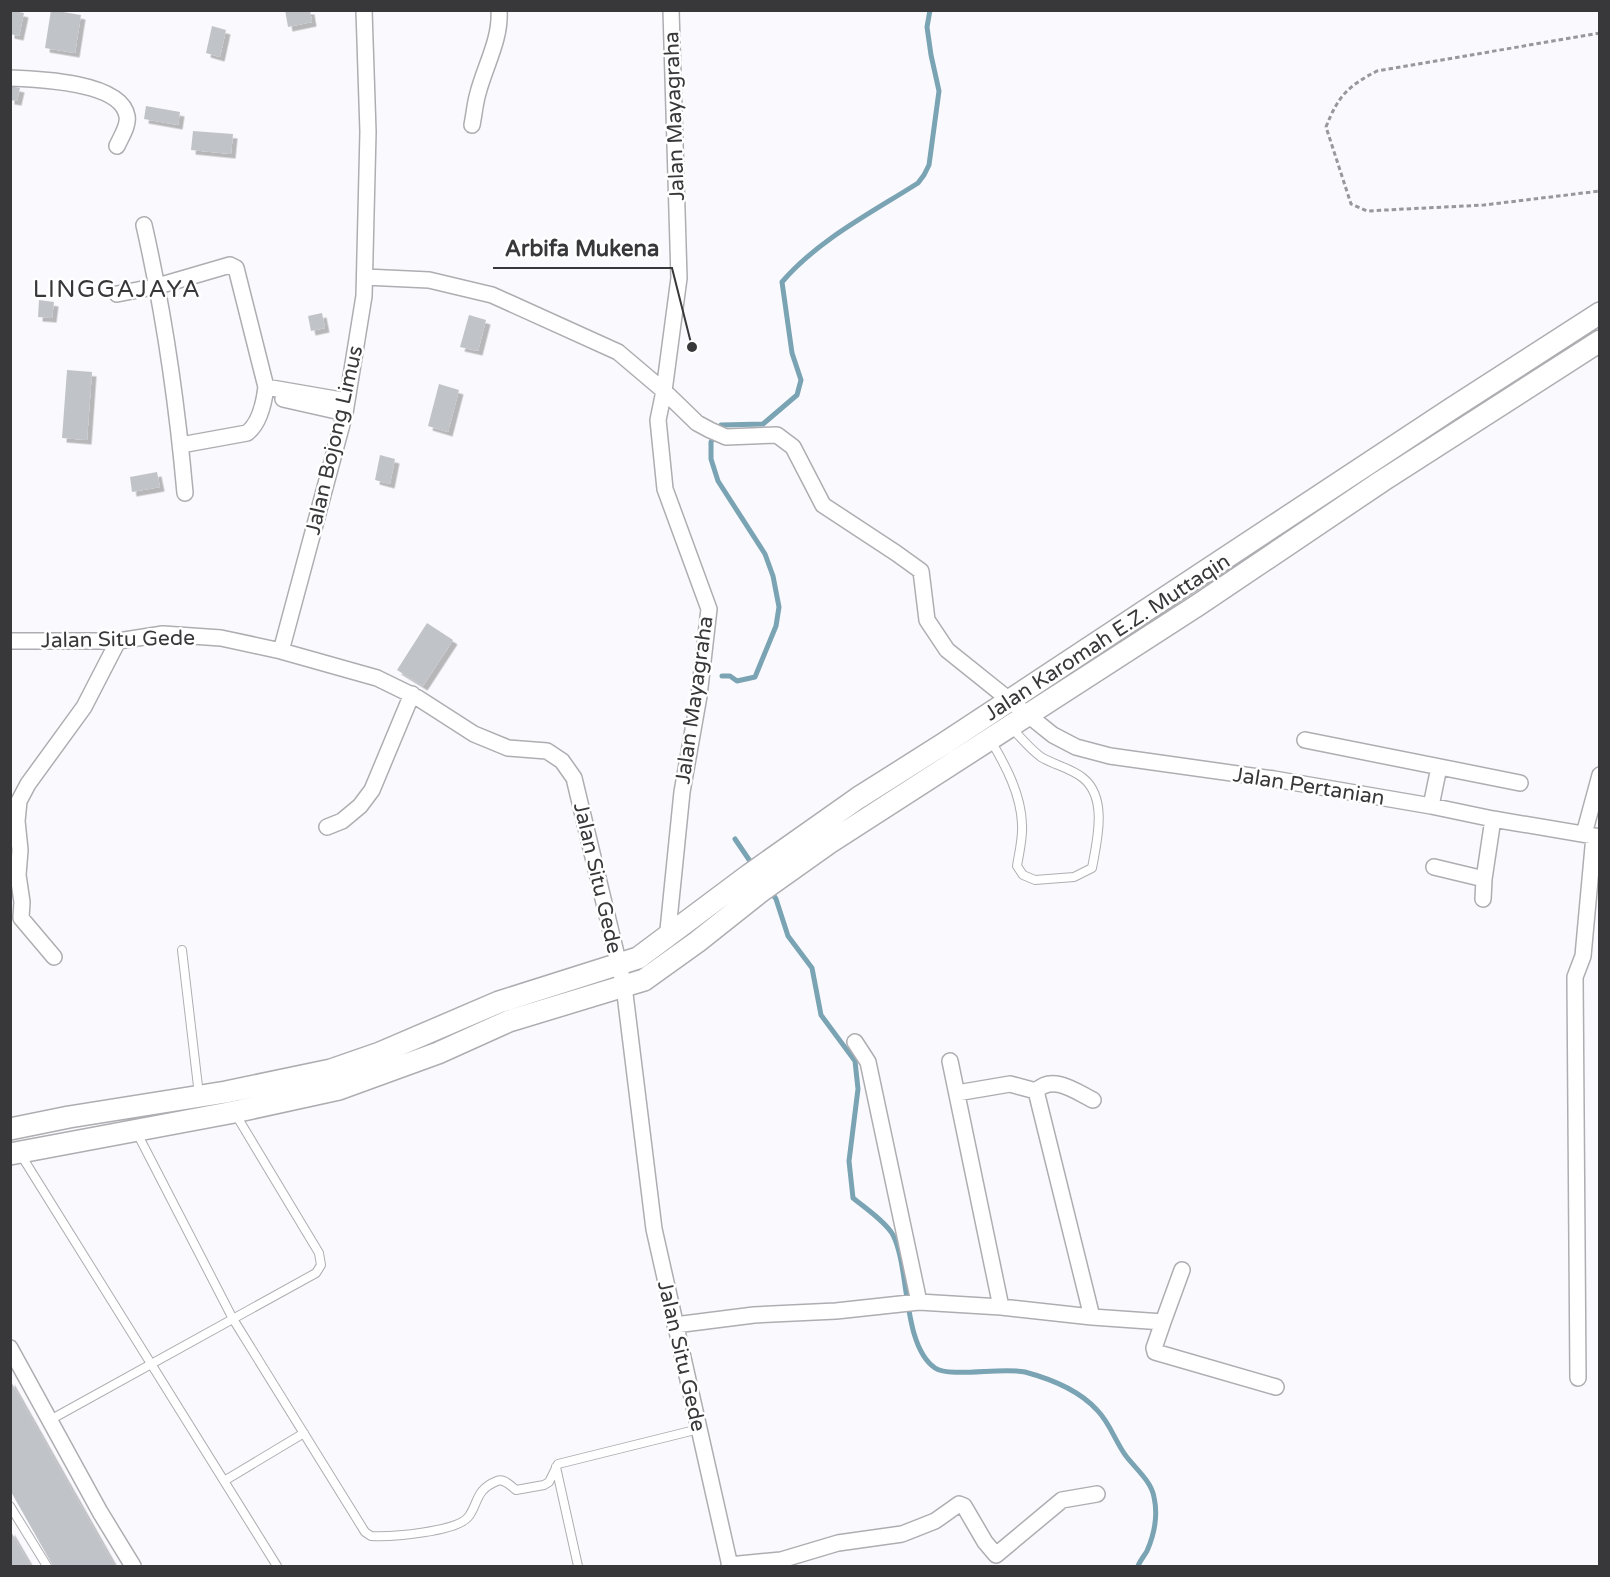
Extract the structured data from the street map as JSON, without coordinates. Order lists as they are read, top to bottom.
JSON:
{
  "streets": {
    "street": [
      "Jalan Mayagraha",
      "Jalan Bojong Limus",
      "Jalan Karomah E.Z. Muttaqin",
      "Jalan Situ Gede",
      "Jalan Pertanian"
    ]
  },
  "crossings": [
    ["Jalan Mayagraha", "Jalan Karomah E.Z. Muttaqin"],
    ["Jalan Mayagraha", "Jalan Pertanian"],
    ["Jalan Bojong Limus", "Jalan Situ Gede"],
    ["Jalan Karomah E.Z. Muttaqin", "Jalan Situ Gede"],
    ["Jalan Karomah E.Z. Muttaqin", "Jalan Pertanian"]
  ],
  "districts": ["LINGGAJAYA"],
  "places": ["Arbifa Mukena"]
}
